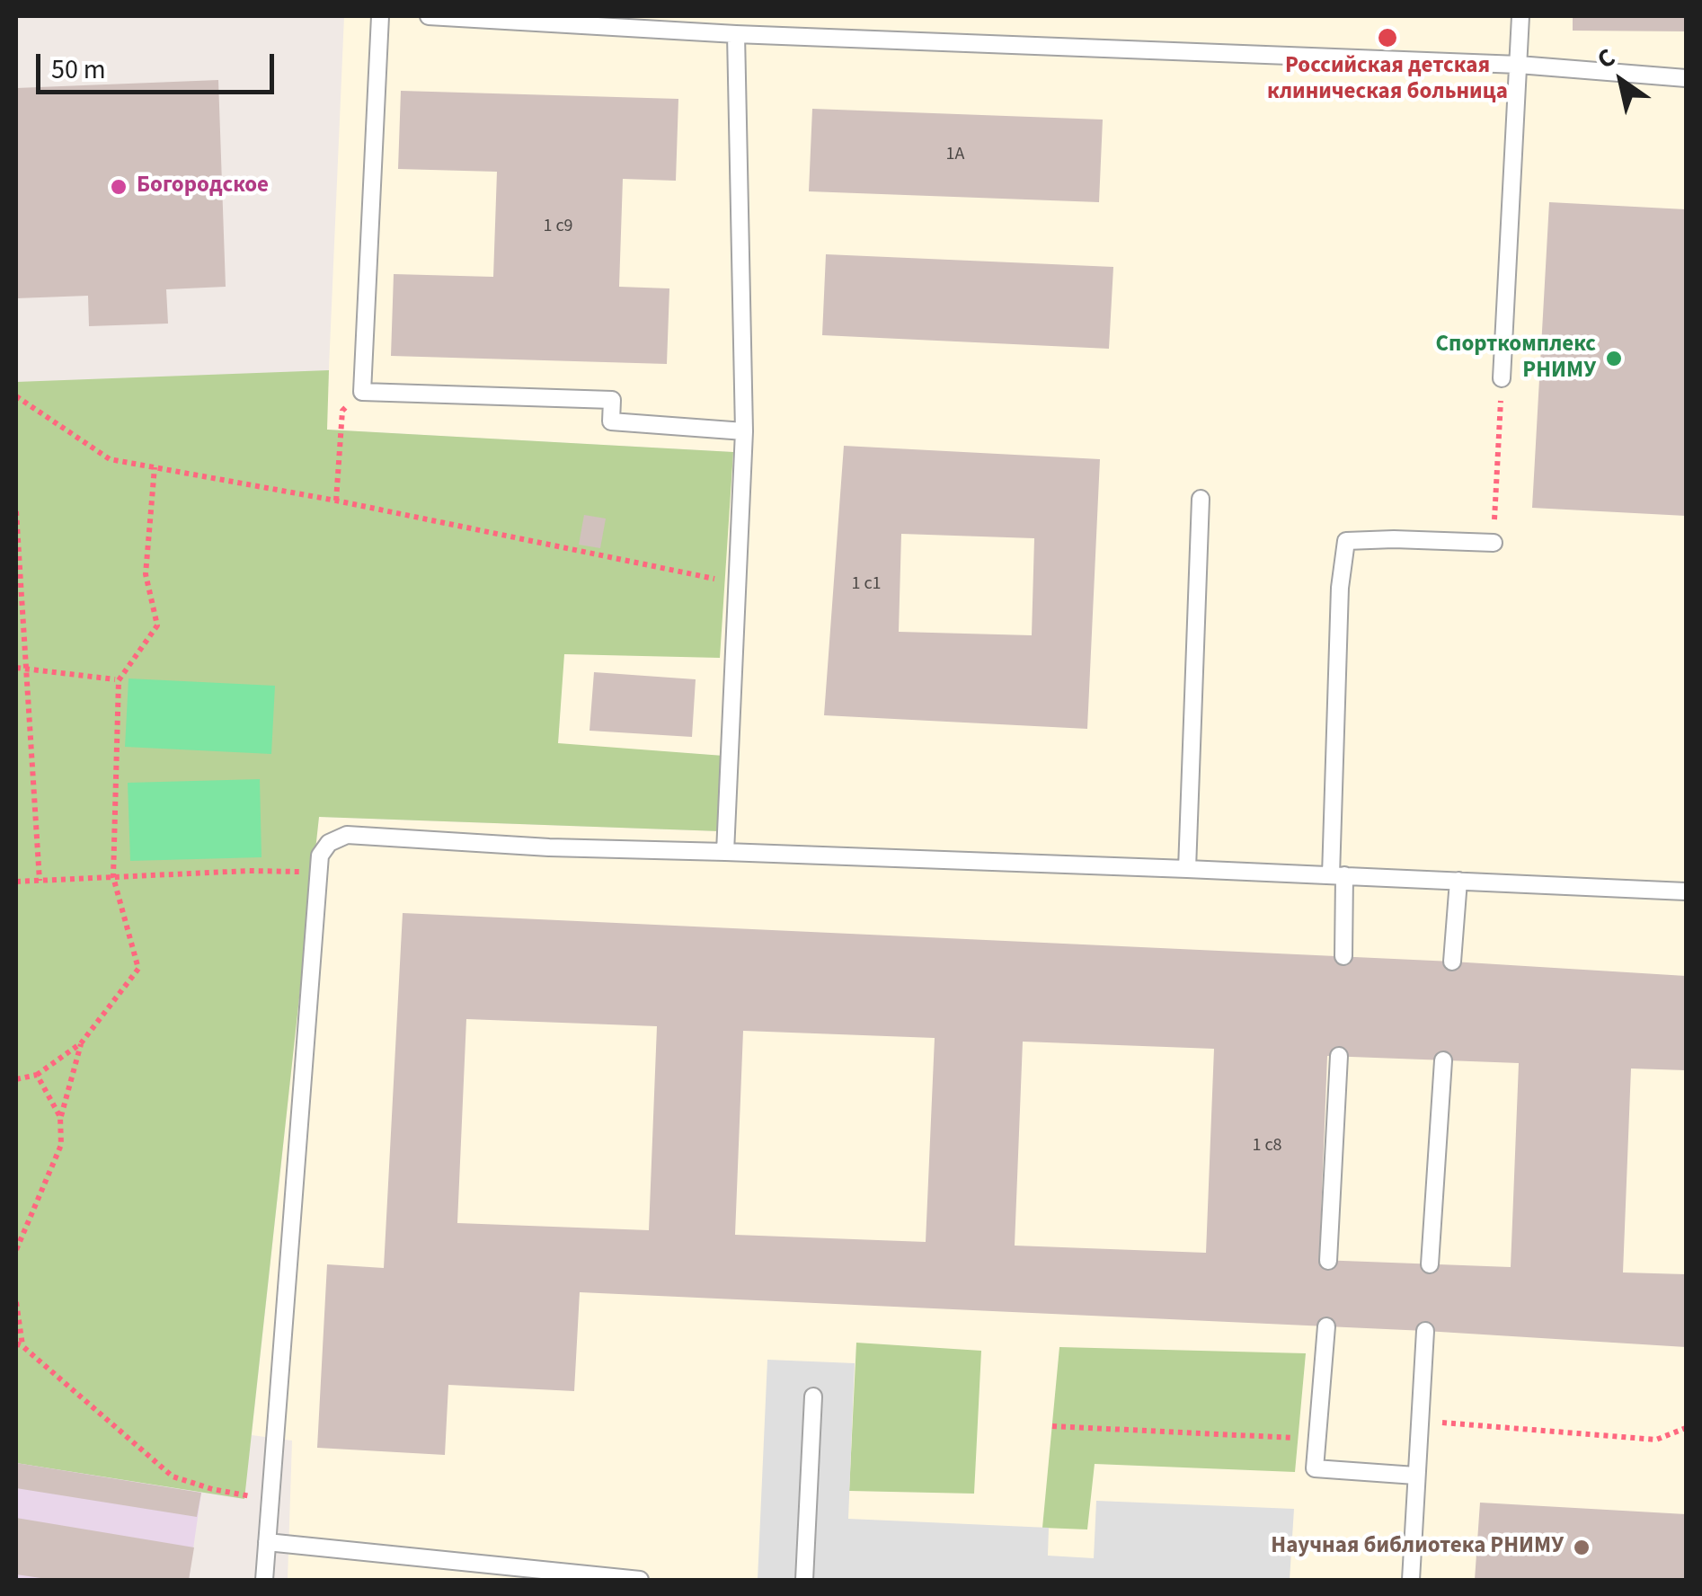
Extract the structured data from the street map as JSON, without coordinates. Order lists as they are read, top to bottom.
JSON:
{
  "places": [
    "Российская детская клиническая больница",
    "Богородское",
    "Спорткомплекс РНИМУ",
    "Научная библиотека РНИМУ"
  ],
  "house_numbers": [
    "1А",
    "1 с9",
    "1 с1",
    "1 с8"
  ],
  "scale_bar": "50 m",
  "north": "top left"
}
